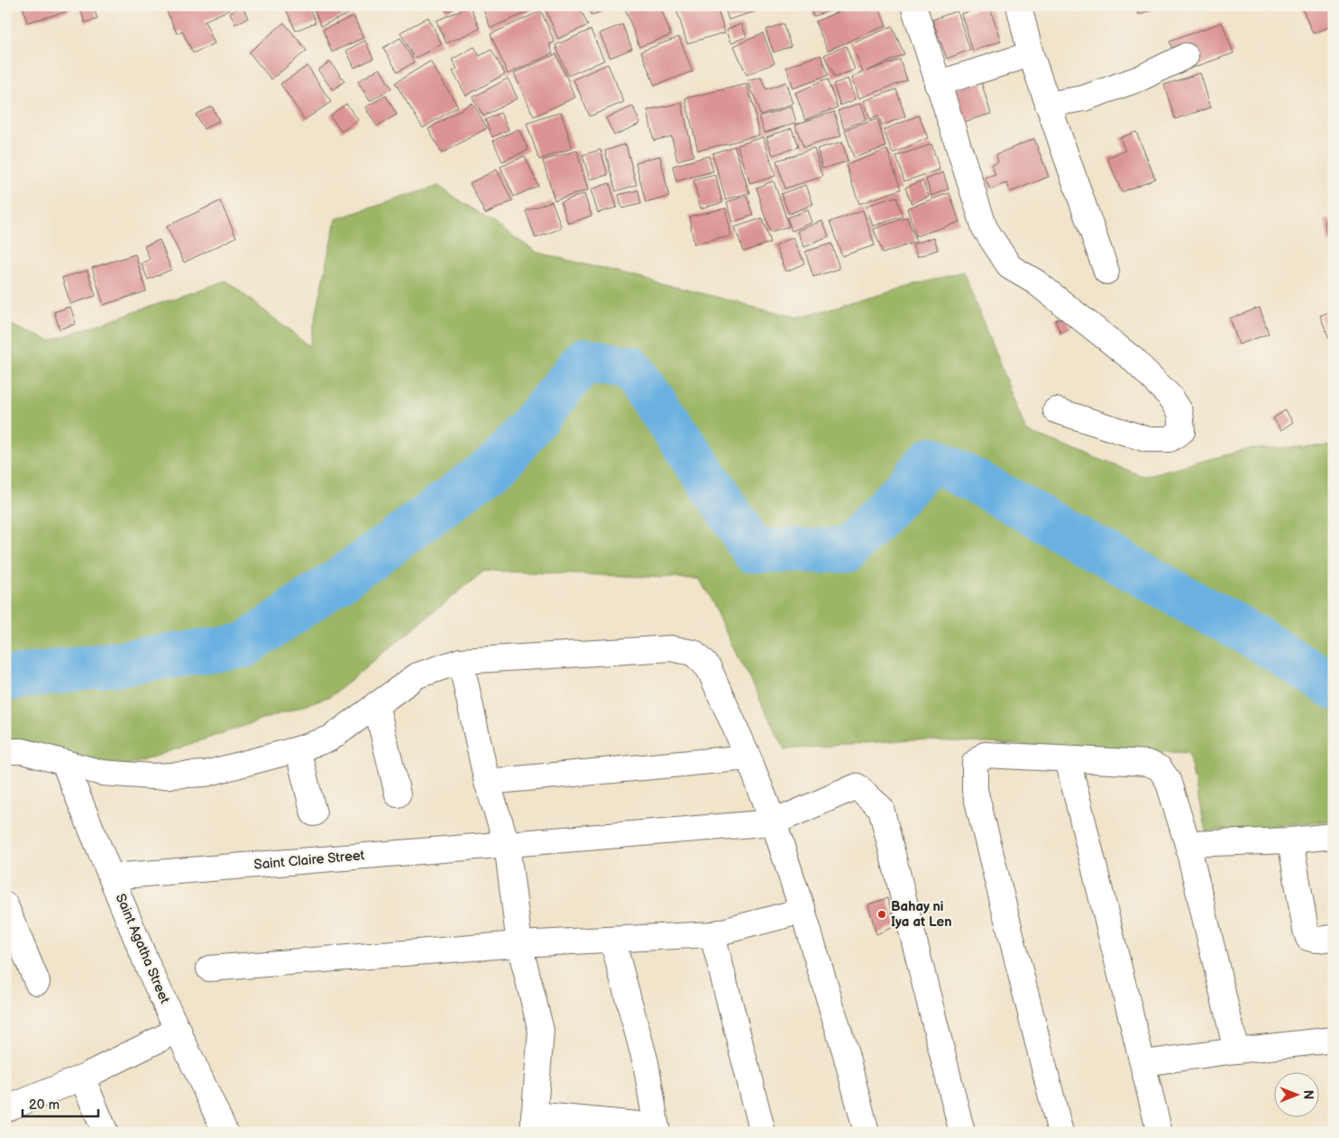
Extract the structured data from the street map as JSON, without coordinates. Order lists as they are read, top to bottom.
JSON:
{
  "streets": {
    "street": ["Saint Claire Street", "Saint Agatha Street"]
  },
  "crossings": [
    ["Saint Claire Street", "Saint Agatha Street"]
  ],
  "places": ["Bahay ni Iya at Len"],
  "scale_bar": "20 m",
  "north": "right"
}
